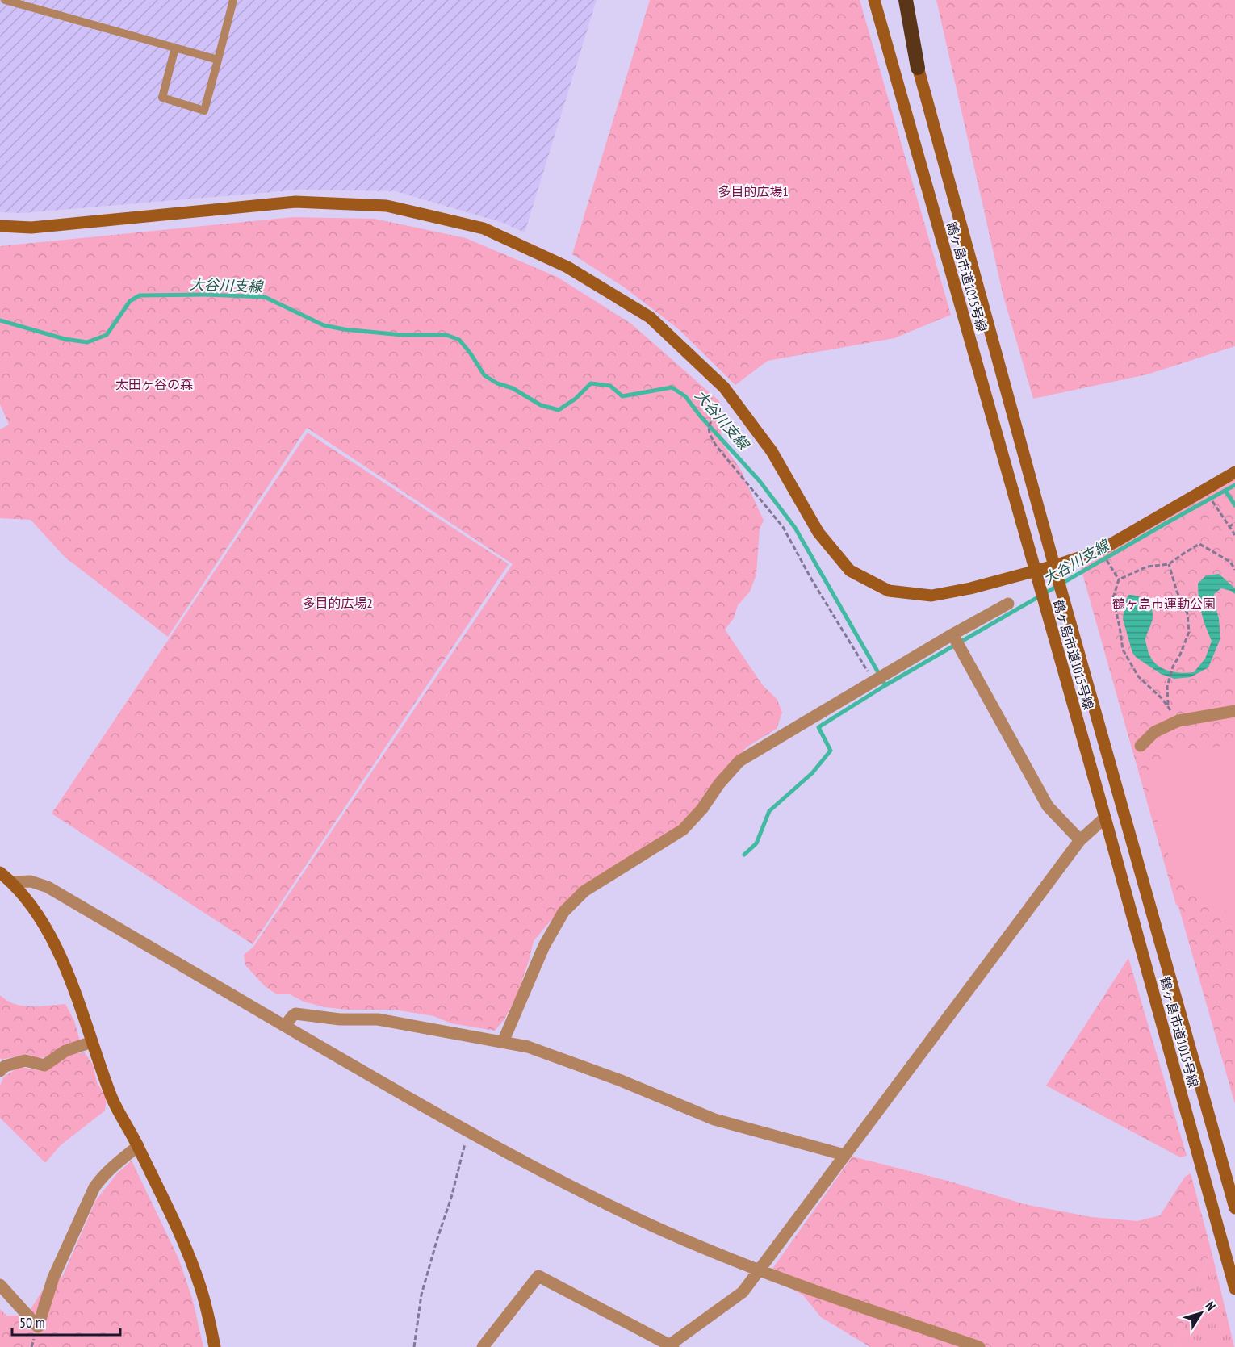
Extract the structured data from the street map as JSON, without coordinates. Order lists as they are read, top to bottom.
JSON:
{
  "streets": {
    "street": ["鶴ヶ島市道1015号線"]
  },
  "water": ["大谷川支線"],
  "parks": [
    "多目的広場1",
    "太田ヶ谷の森",
    "多目的広場2",
    "鶴ヶ島市運動公園"
  ],
  "scale_bar": "50 m",
  "north": "top right"
}
